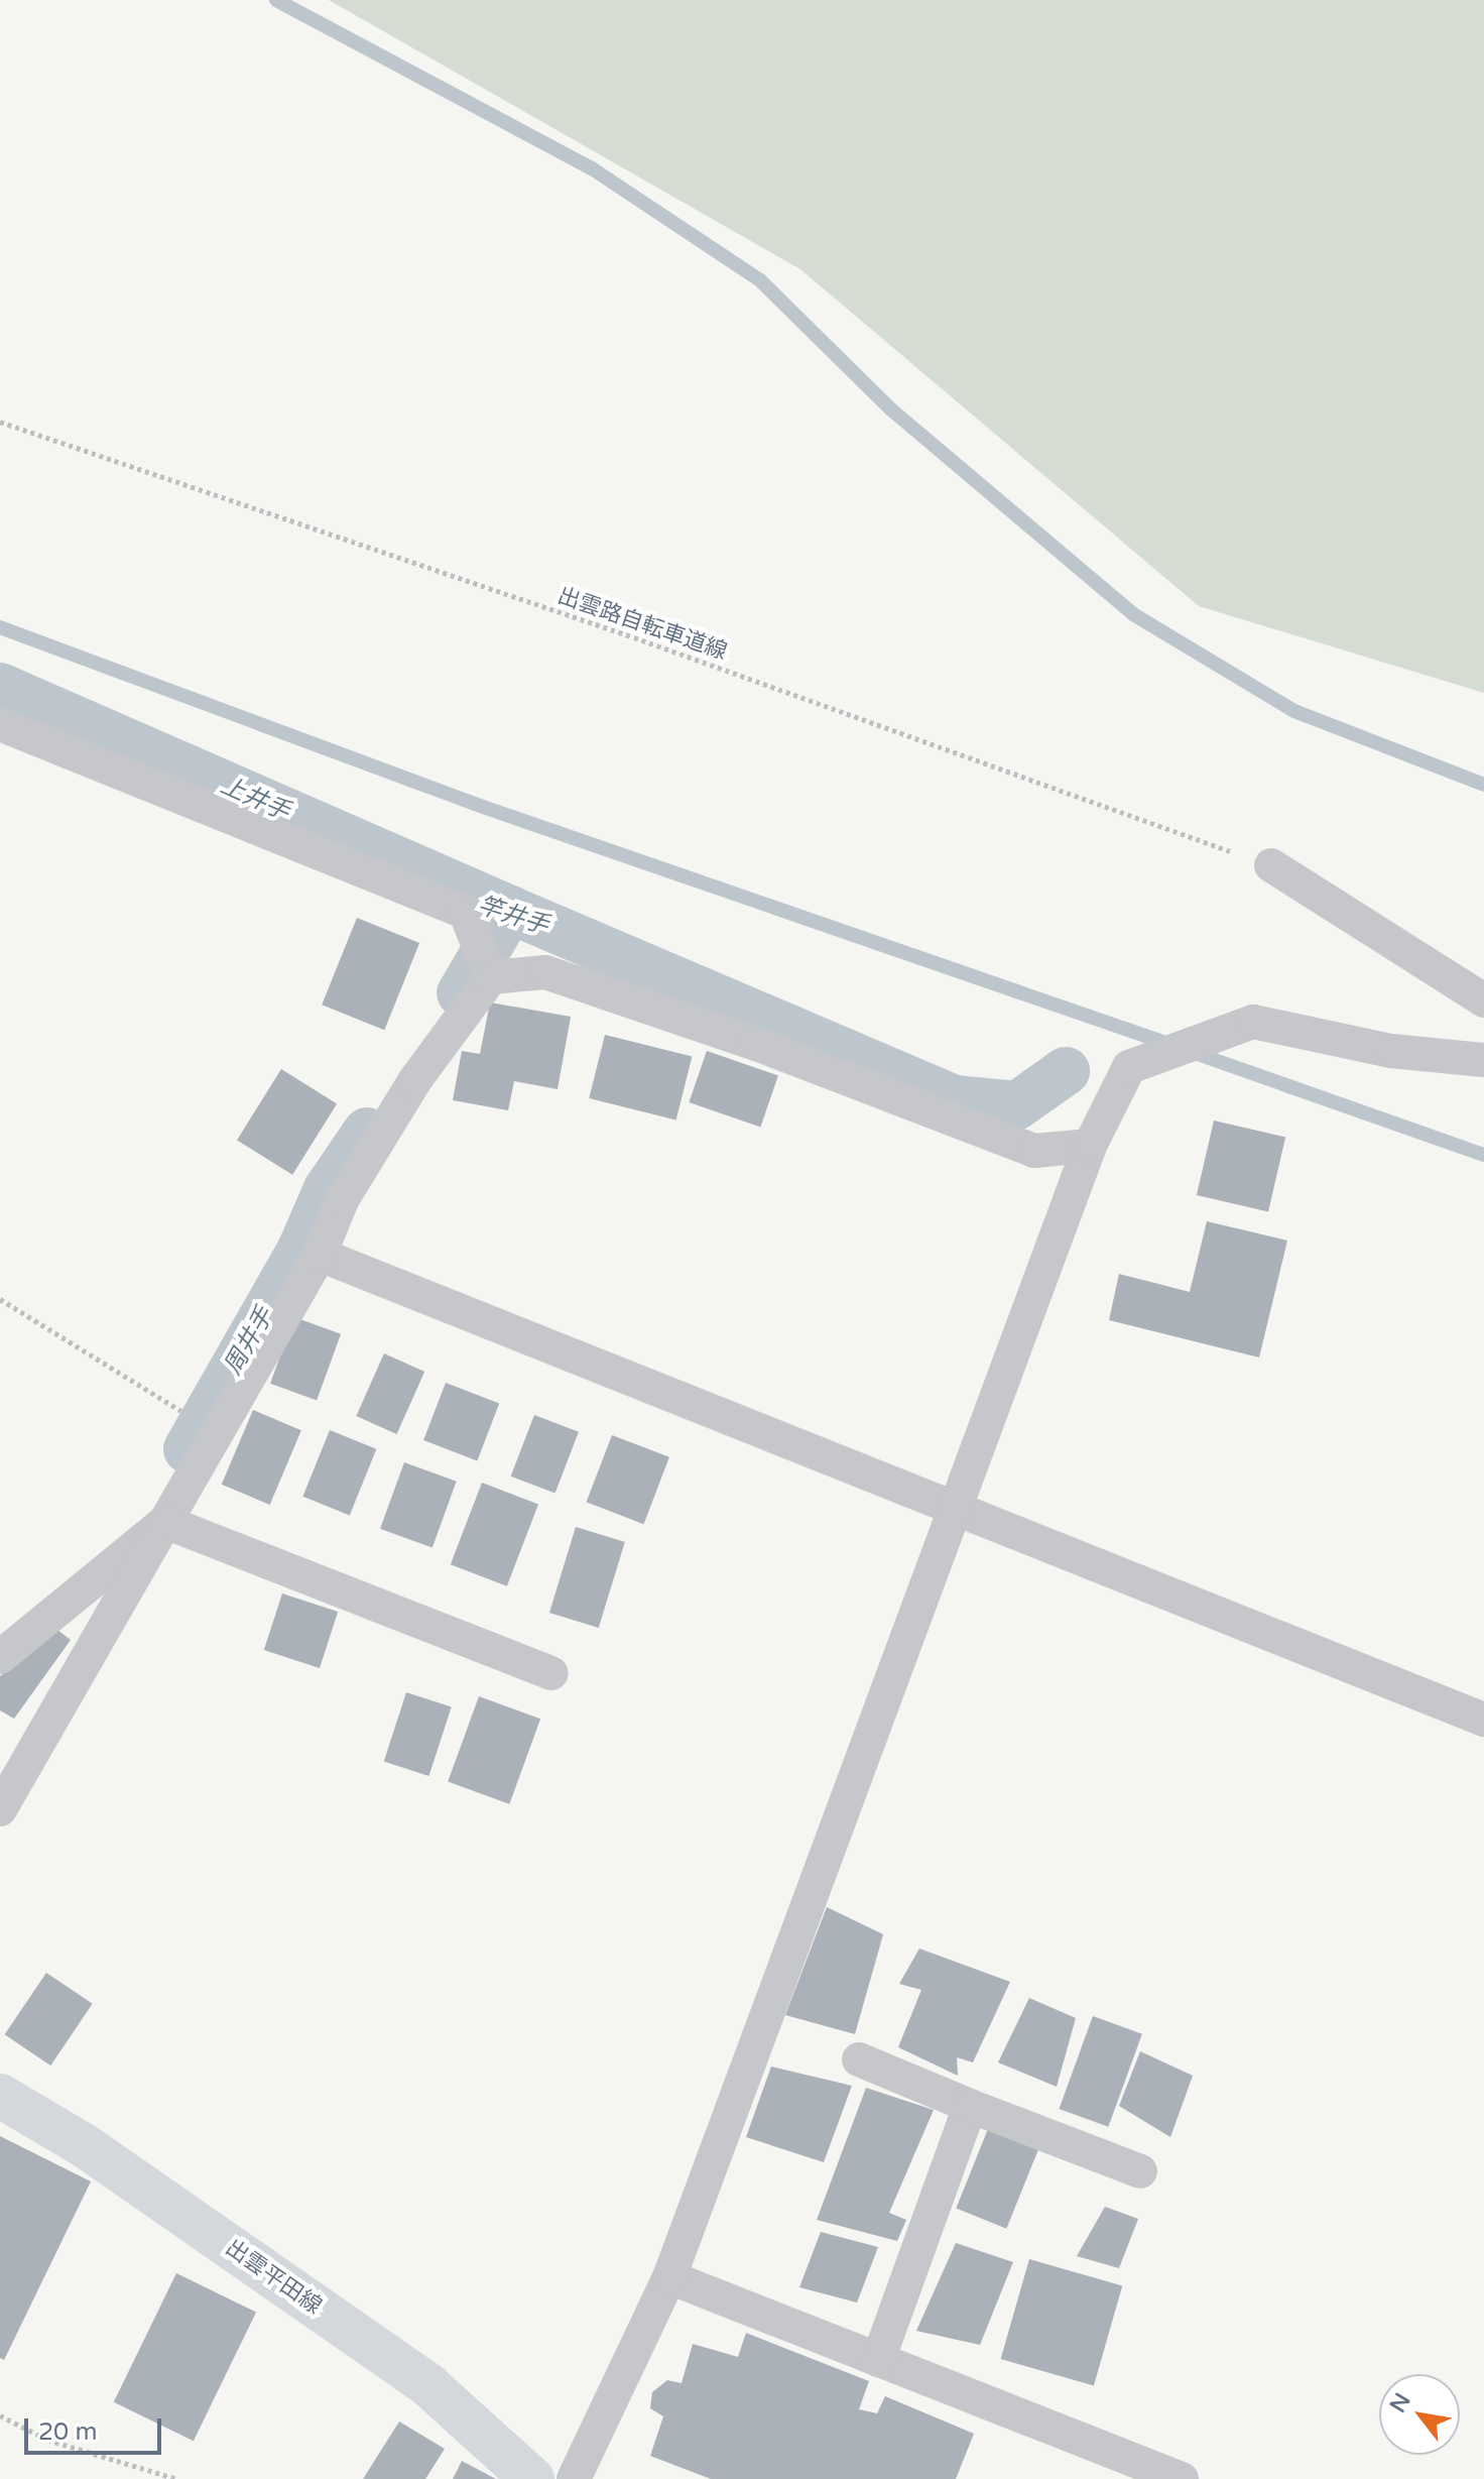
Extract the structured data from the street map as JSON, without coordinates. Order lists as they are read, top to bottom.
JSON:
{
  "streets": {
    "main road": ["出雲平田線"],
    "path": ["出雲路自転車道線"]
  },
  "water": ["上井手", "竿井手", "周井手"],
  "scale_bar": "20 m",
  "north": "top left"
}
